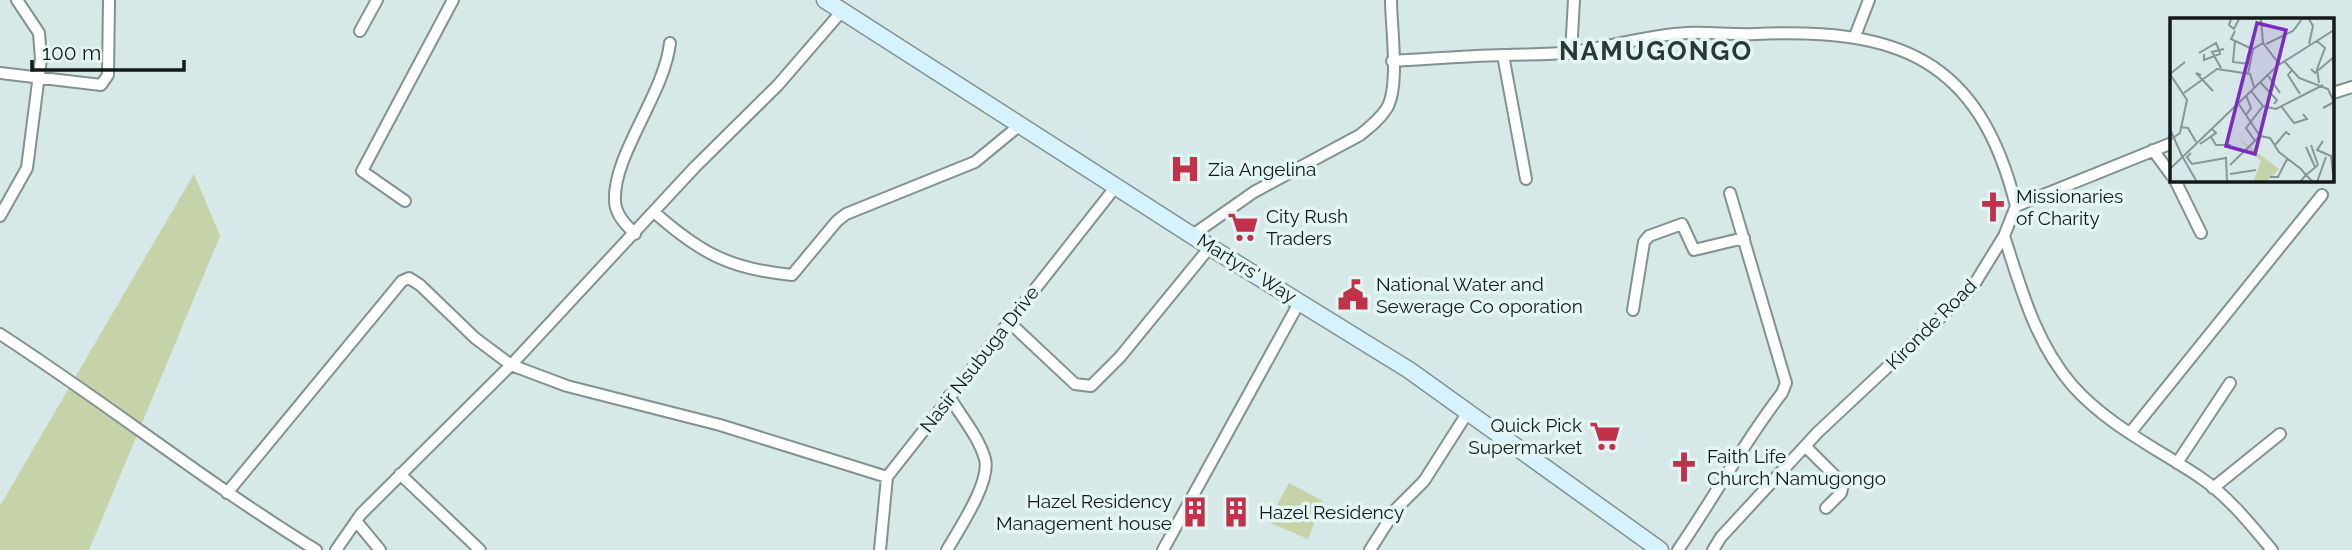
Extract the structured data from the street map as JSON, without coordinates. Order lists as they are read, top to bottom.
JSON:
{
  "streets": {
    "main road": ["Martyrs' Way"],
    "street": ["Kironde Road", "Nasir Nsubuga Drive"]
  },
  "crossings": [
    ["Martyrs' Way", "Nasir Nsubuga Drive"]
  ],
  "districts": ["NAMUGONGO"],
  "places": {
    "hospital": ["Zia Angelina"],
    "church": ["Missionaries of Charity", "Faith Life Church Namugongo"],
    "supermarket": ["City Rush Traders", "Quick Pick Supermarket"],
    "public building": ["National Water and Sewerage Co oporation"],
    "building": ["Hazel Residency Management house", "Hazel Residency"]
  },
  "scale_bar": "100 m"
}
